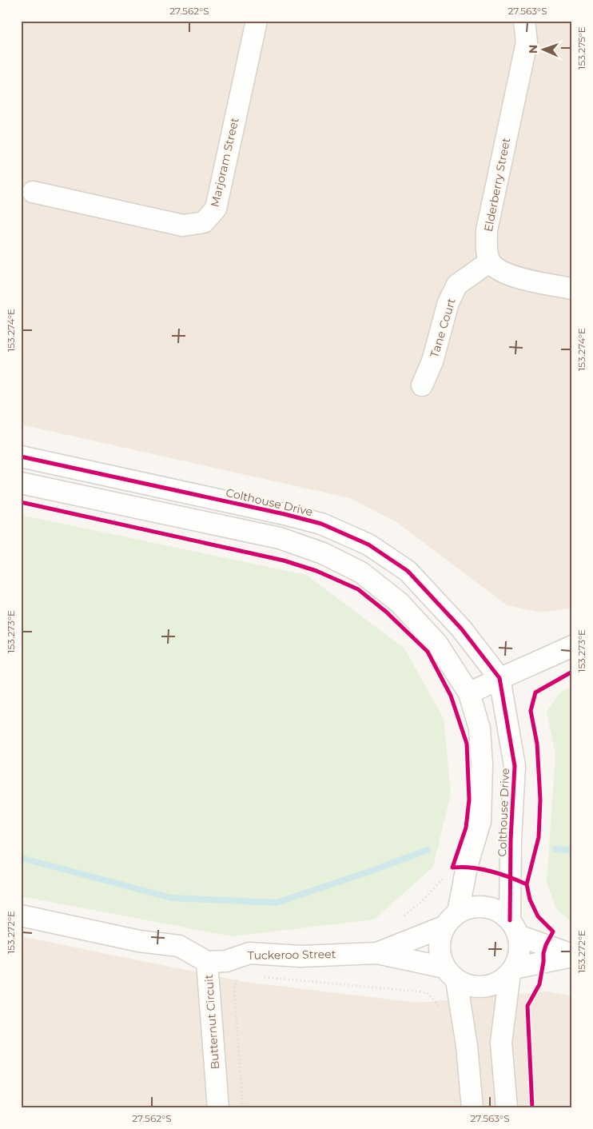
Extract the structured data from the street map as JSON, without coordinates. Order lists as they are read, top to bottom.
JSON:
{
  "streets": {
    "street": [
      "Marjoram Street",
      "Elderberry Street",
      "Tane Court",
      "Colthouse Drive",
      "Tuckeroo Street",
      "Butternut Circuit"
    ]
  },
  "crossings": [
    ["Elderberry Street", "Tane Court"],
    ["Colthouse Drive", "Tuckeroo Street"],
    ["Tuckeroo Street", "Butternut Circuit"]
  ],
  "north": "left",
  "coordinates": [
    "27.562°S",
    "27.563°S",
    "153.275°E",
    "153.274°E",
    "153.273°E",
    "153.272°E"
  ]
}
